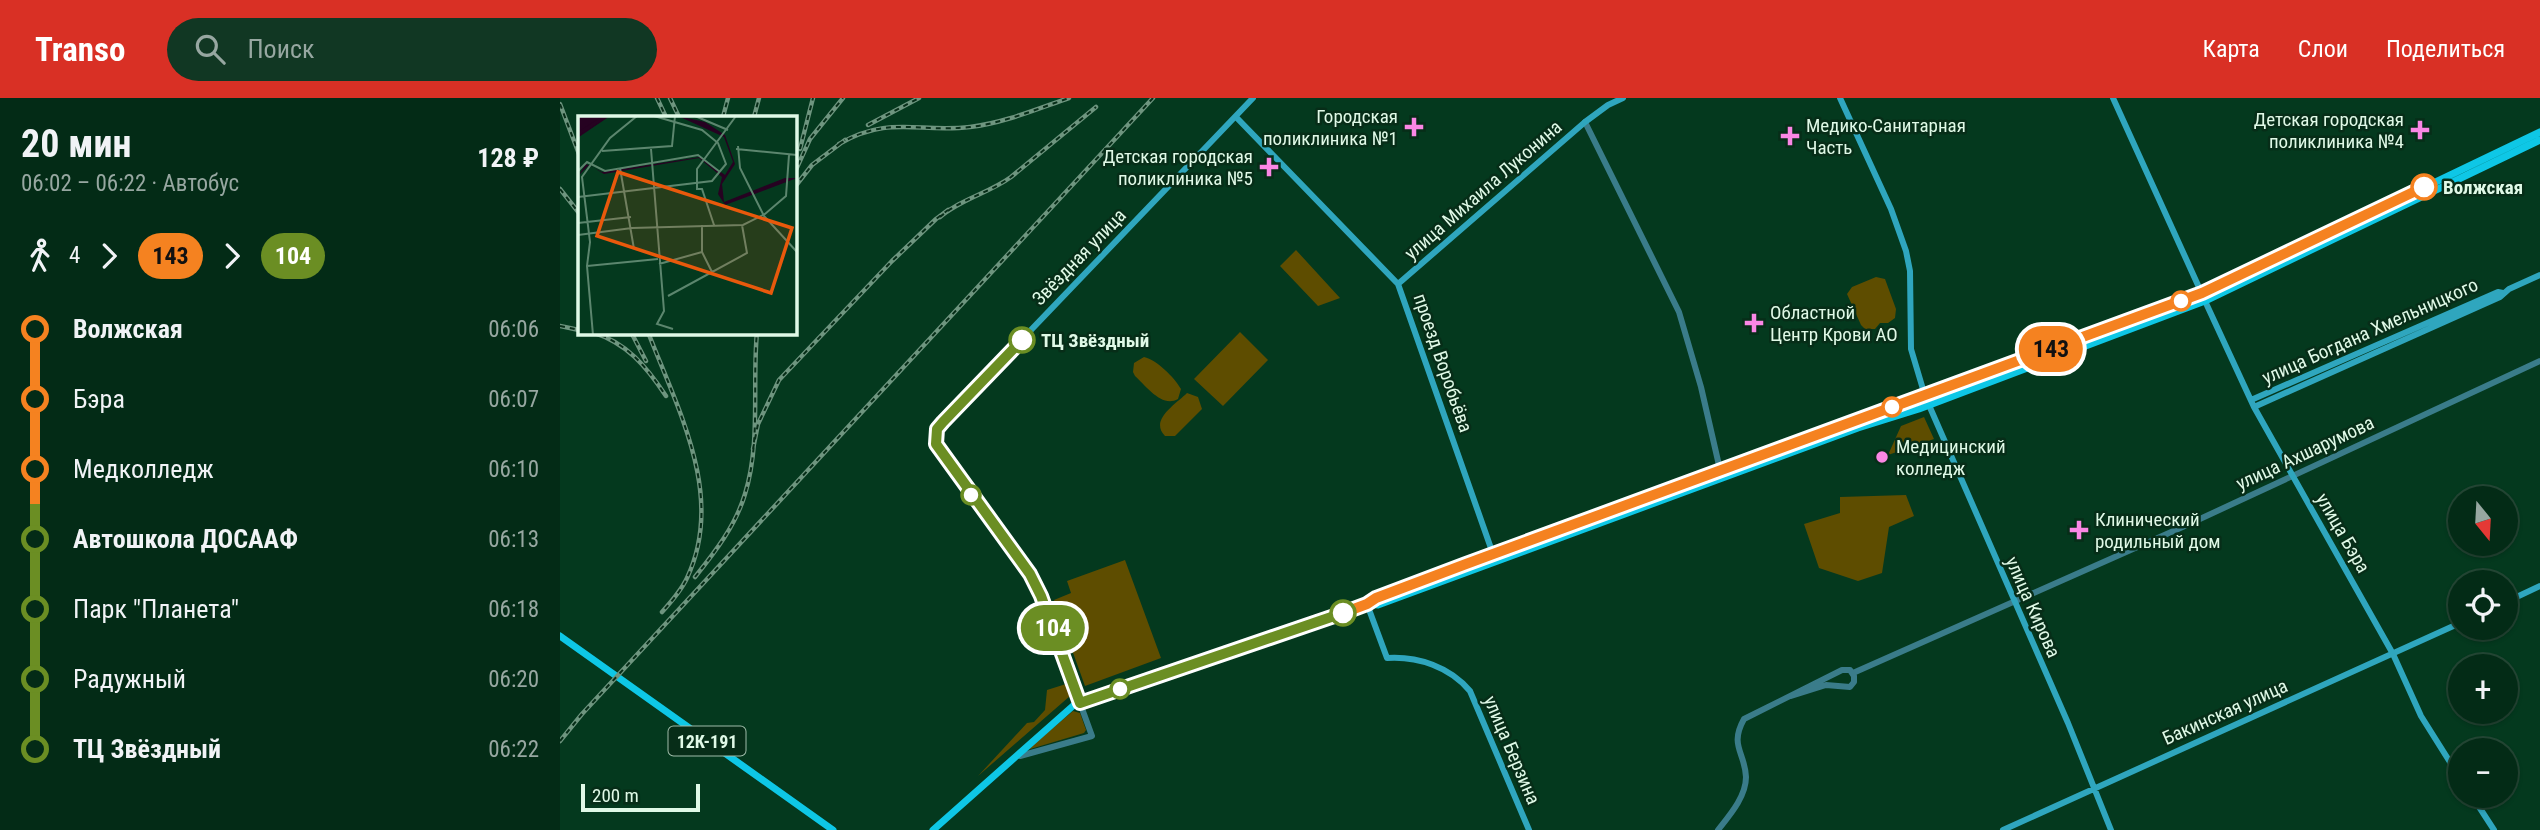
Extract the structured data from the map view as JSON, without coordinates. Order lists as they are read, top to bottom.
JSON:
{
  "streets": {
    "main road": [
      "улица Михаила Луконина",
      "Звёздная улица",
      "улица Богдана Хмельницкого",
      "проезд Воробьёва",
      "улица Бэра",
      "улица Кирова",
      "Бакинская улица",
      "12К-191",
      "улица Берзина"
    ],
    "street": ["улица Ахшарумова"]
  },
  "crossings": [
    ["улица Михаила Луконина", "проезд Воробьёва"],
    ["Звёздная улица", "проезд Воробьёва"],
    ["улица Богдана Хмельницкого", "улица Бэра"],
    ["улица Ахшарумова", "улица Бэра"],
    ["улица Ахшарумова", "улица Кирова"],
    ["улица Бэра", "Бакинская улица"],
    ["улица Кирова", "Бакинская улица"]
  ],
  "places": {
    "health": [
      "Городская поликлиника №1",
      "Детская городская поликлиника №4",
      "Медико-Санитарная Часть",
      "Детская городская поликлиника №5",
      "Областной Центр Крови АО",
      "Клинический родильный дом"
    ],
    "other": ["Волжская", "ТЦ Звёздный", "Медицинский колледж"]
  },
  "lines": ["bus line 143", "bus line 104"],
  "scale_bar": "200 m",
  "north": "bottom",
  "page": {
    "header": "Transo",
    "search": "Поиск",
    "nav": ["Карта", "Слои", "Поделиться"],
    "heading": ["20 мин", "06:02 – 06:22 · Автобус", "128 ₽"],
    "on_map": ["143", "104"],
    "legs": ["4", "143", "104"],
    "list": [
      {
        "name": "Волжская",
        "value": "06:06"
      },
      {
        "name": "Бэра",
        "value": "06:07"
      },
      {
        "name": "Медколледж",
        "value": "06:10"
      },
      {
        "name": "Автошкола ДОСААФ",
        "value": "06:13"
      },
      {
        "name": "Парк \"Планета\"",
        "value": "06:18"
      },
      {
        "name": "Радужный",
        "value": "06:20"
      },
      {
        "name": "ТЦ Звёздный",
        "value": "06:22"
      }
    ],
    "map_buttons": ["+", "−"],
    "scale": "200 m"
  }
}
